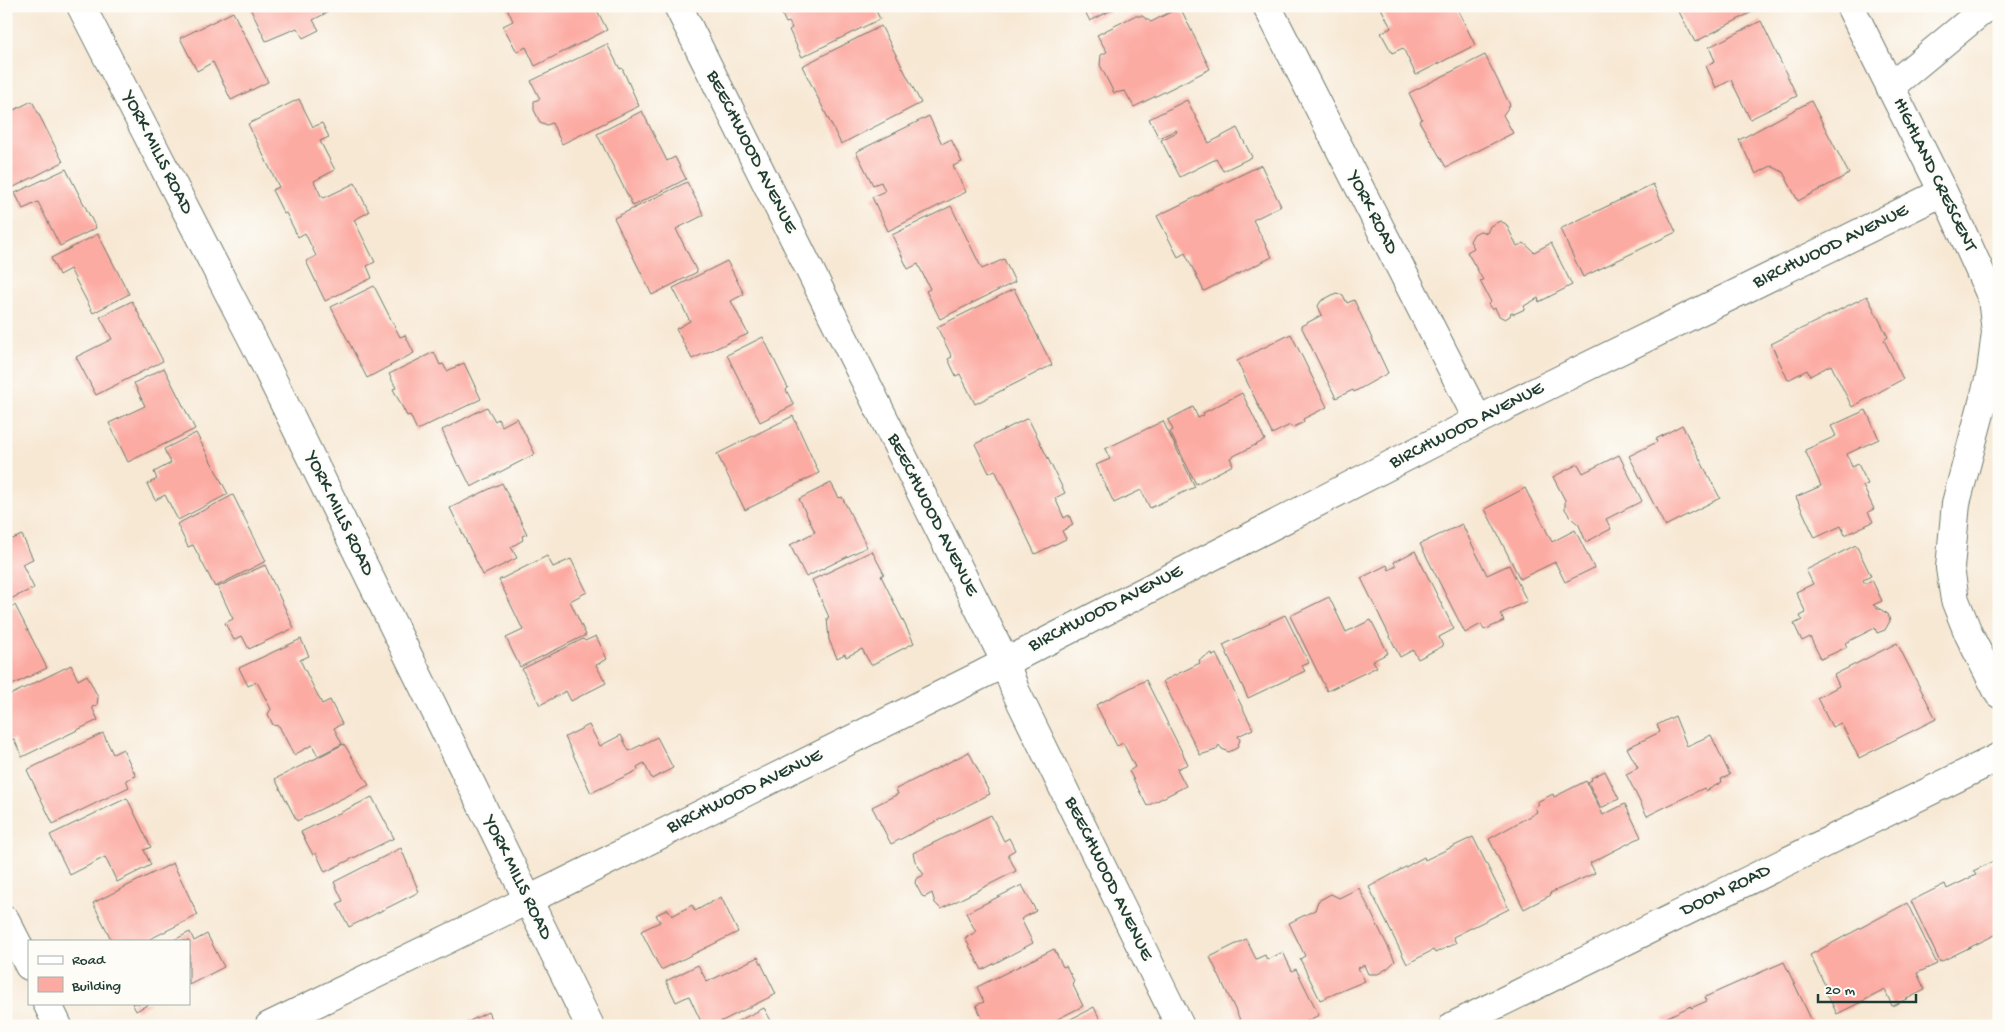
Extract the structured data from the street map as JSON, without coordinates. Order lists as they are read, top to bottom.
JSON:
{
  "streets": {
    "street": [
      "BEECHWOOD AVENUE",
      "YORK MILLS ROAD",
      "HIGHLAND CRESCENT",
      "YORK ROAD",
      "BIRCHWOOD AVENUE",
      "DOON ROAD"
    ]
  },
  "crossings": [
    ["BEECHWOOD AVENUE", "BIRCHWOOD AVENUE"],
    ["YORK MILLS ROAD", "BIRCHWOOD AVENUE"],
    ["HIGHLAND CRESCENT", "BIRCHWOOD AVENUE"],
    ["YORK ROAD", "BIRCHWOOD AVENUE"]
  ],
  "legend": ["Road", "Building"],
  "scale_bar": "20 m"
}
